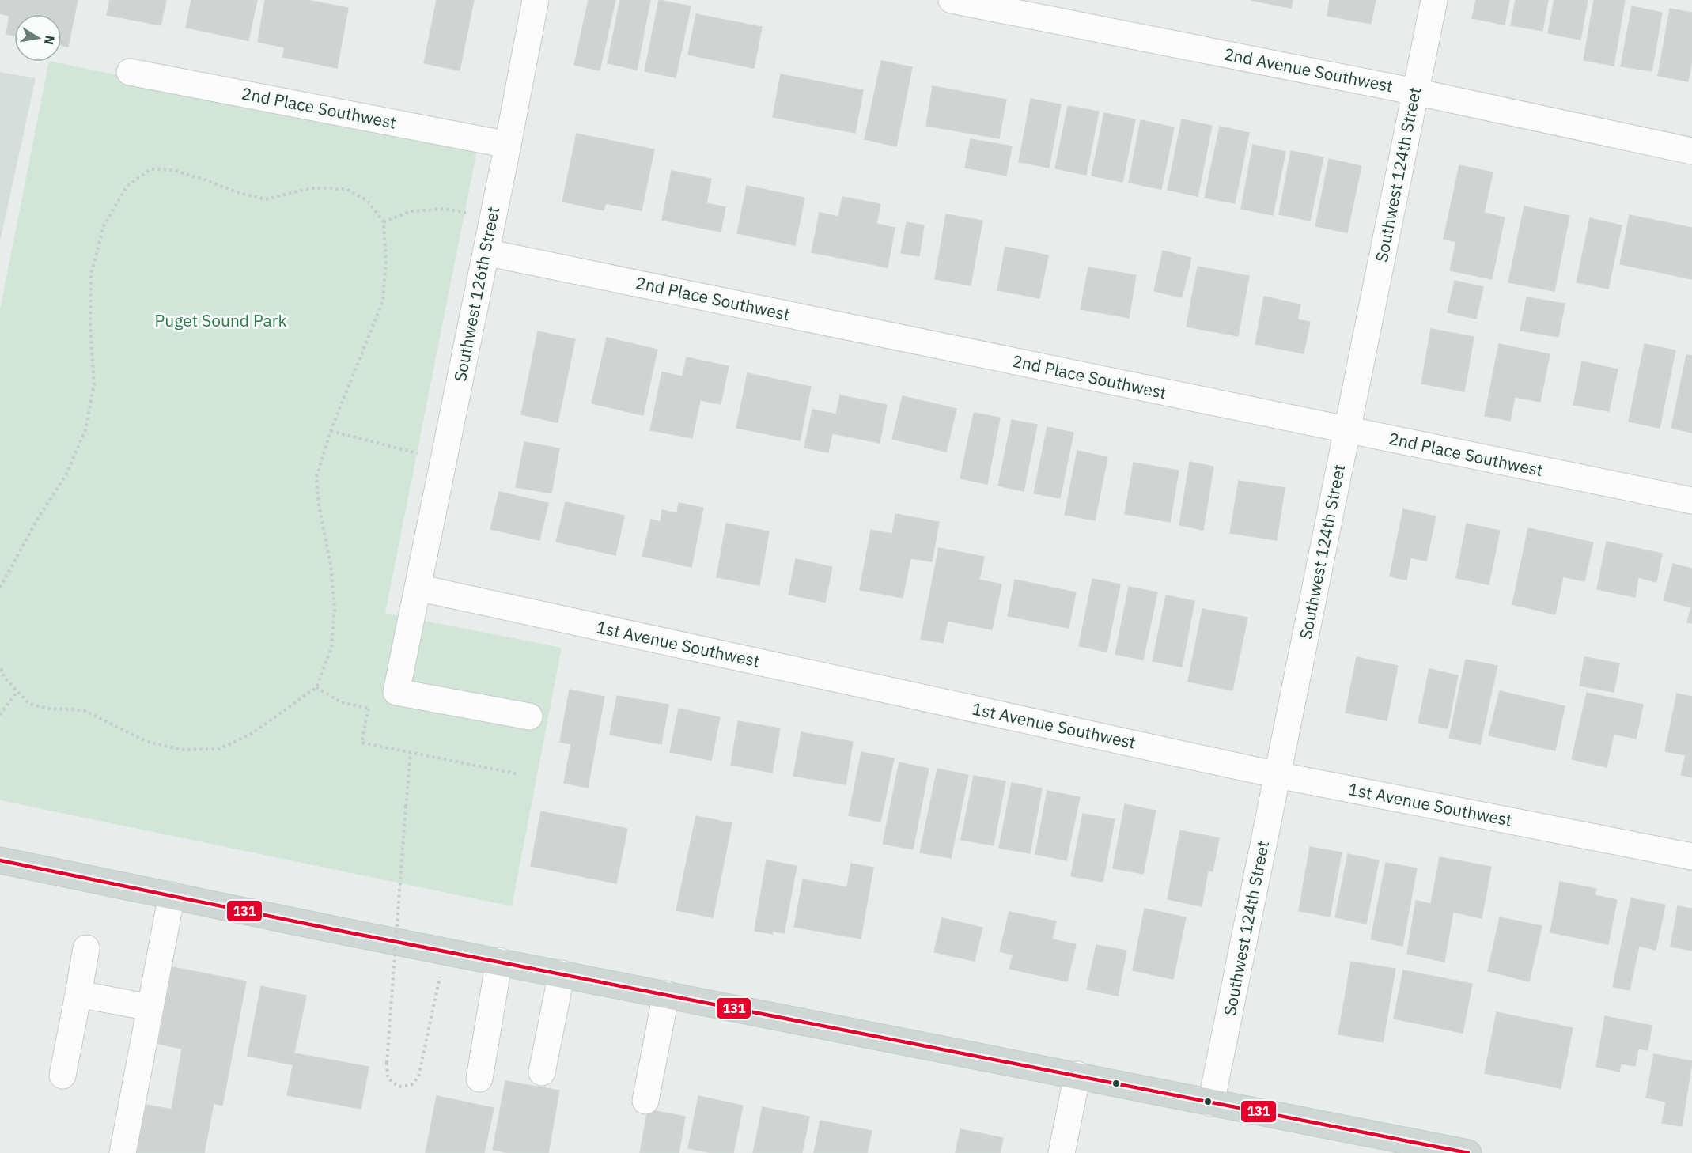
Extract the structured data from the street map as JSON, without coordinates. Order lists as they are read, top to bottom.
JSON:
{
  "streets": {
    "street": [
      "2nd Avenue Southwest",
      "2nd Place Southwest",
      "Southwest 124th Street",
      "Southwest 126th Street",
      "1st Avenue Southwest"
    ]
  },
  "crossings": [
    ["2nd Avenue Southwest", "Southwest 124th Street"],
    ["2nd Place Southwest", "Southwest 124th Street"],
    ["2nd Place Southwest", "Southwest 126th Street"],
    ["Southwest 124th Street", "1st Avenue Southwest"],
    ["Southwest 126th Street", "1st Avenue Southwest"]
  ],
  "parks": ["Puget Sound Park"],
  "lines": ["transit line 131"],
  "north": "right"
}
